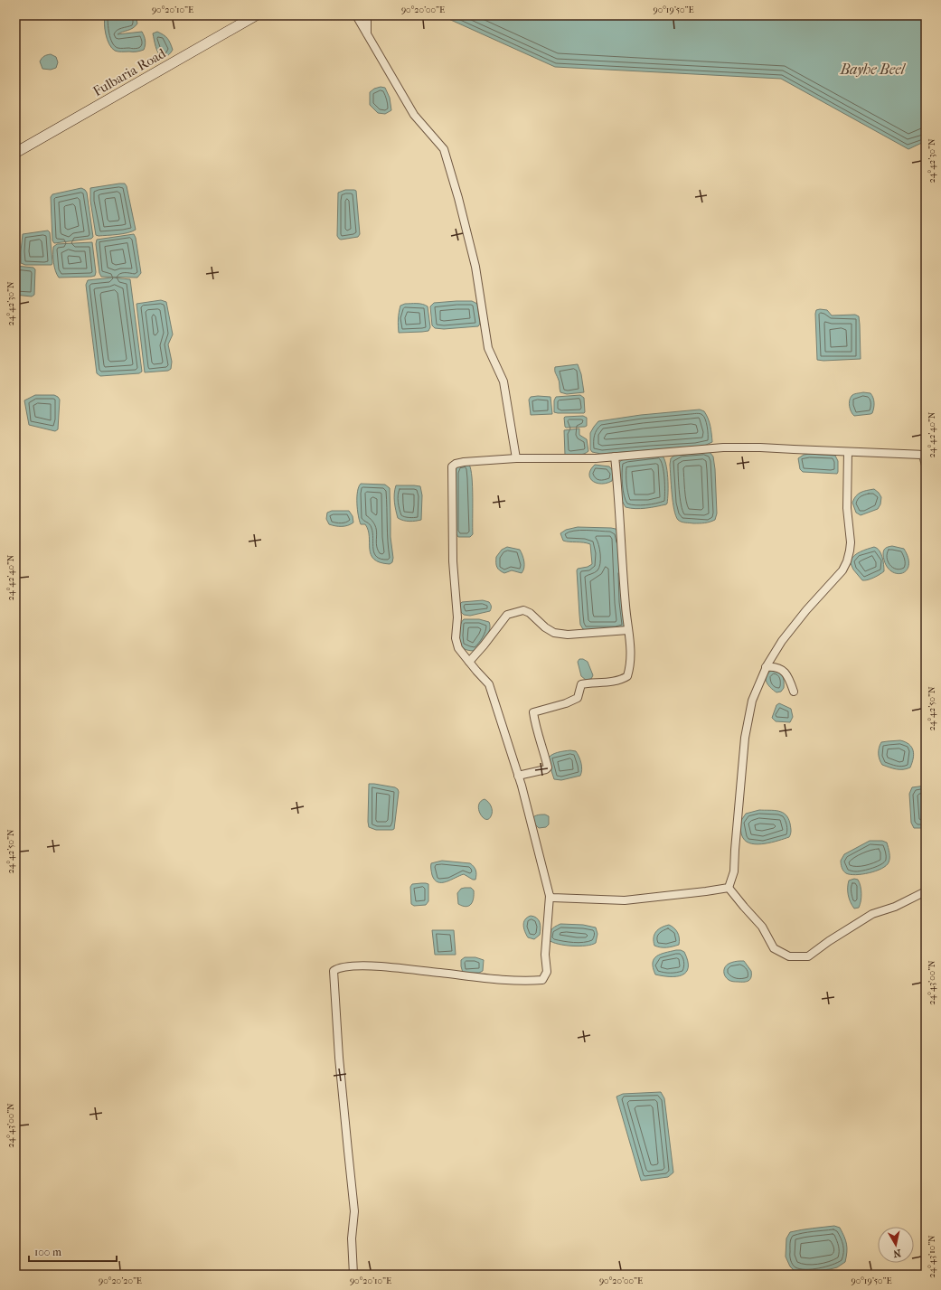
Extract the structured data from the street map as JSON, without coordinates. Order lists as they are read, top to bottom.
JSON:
{
  "streets": {
    "main road": ["Fulbaria Road"]
  },
  "water": ["Bayhe Beel"],
  "scale_bar": "100 m",
  "north": "bottom",
  "coordinates": [
    "90°20'10\"E",
    "90°20'00\"E",
    "90°19'50\"E",
    "24°42'30\"N",
    "24°42'40\"N",
    "24°42'50\"N",
    "24°43'00\"N",
    "24°43'10\"N",
    "90°20'20\"E"
  ]
}
